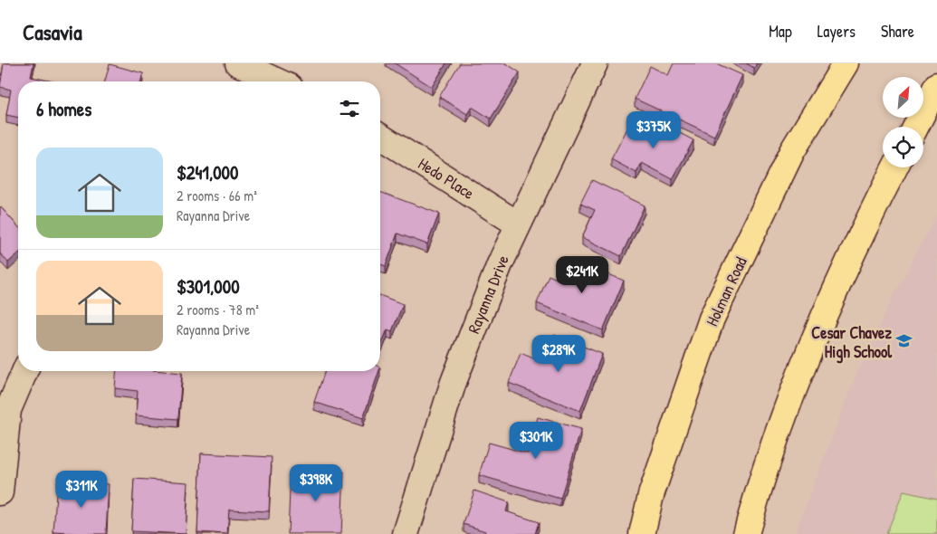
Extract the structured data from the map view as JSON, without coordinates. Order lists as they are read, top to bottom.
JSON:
{
  "streets": {
    "main road": ["Holman Road"],
    "street": ["Hedo Place", "Rayanna Drive"]
  },
  "crossings": [
    ["Hedo Place", "Rayanna Drive"]
  ],
  "places": {
    "school or university": ["Cesar Chavez High School"]
  },
  "north": "top right",
  "page": {
    "header": "Casavia",
    "nav": ["Map", "Layers", "Share"],
    "heading": "6 homes",
    "price": [
      "$375K",
      "$241K",
      "$289K",
      "$301K",
      "$398K",
      "$311K"
    ],
    "list": [
      {
        "name": "$241,000",
        "note": "2 rooms · 66 m² · Rayanna Drive"
      },
      {
        "name": "$301,000",
        "note": "2 rooms · 78 m² · Rayanna Drive"
      }
    ]
  }
}
